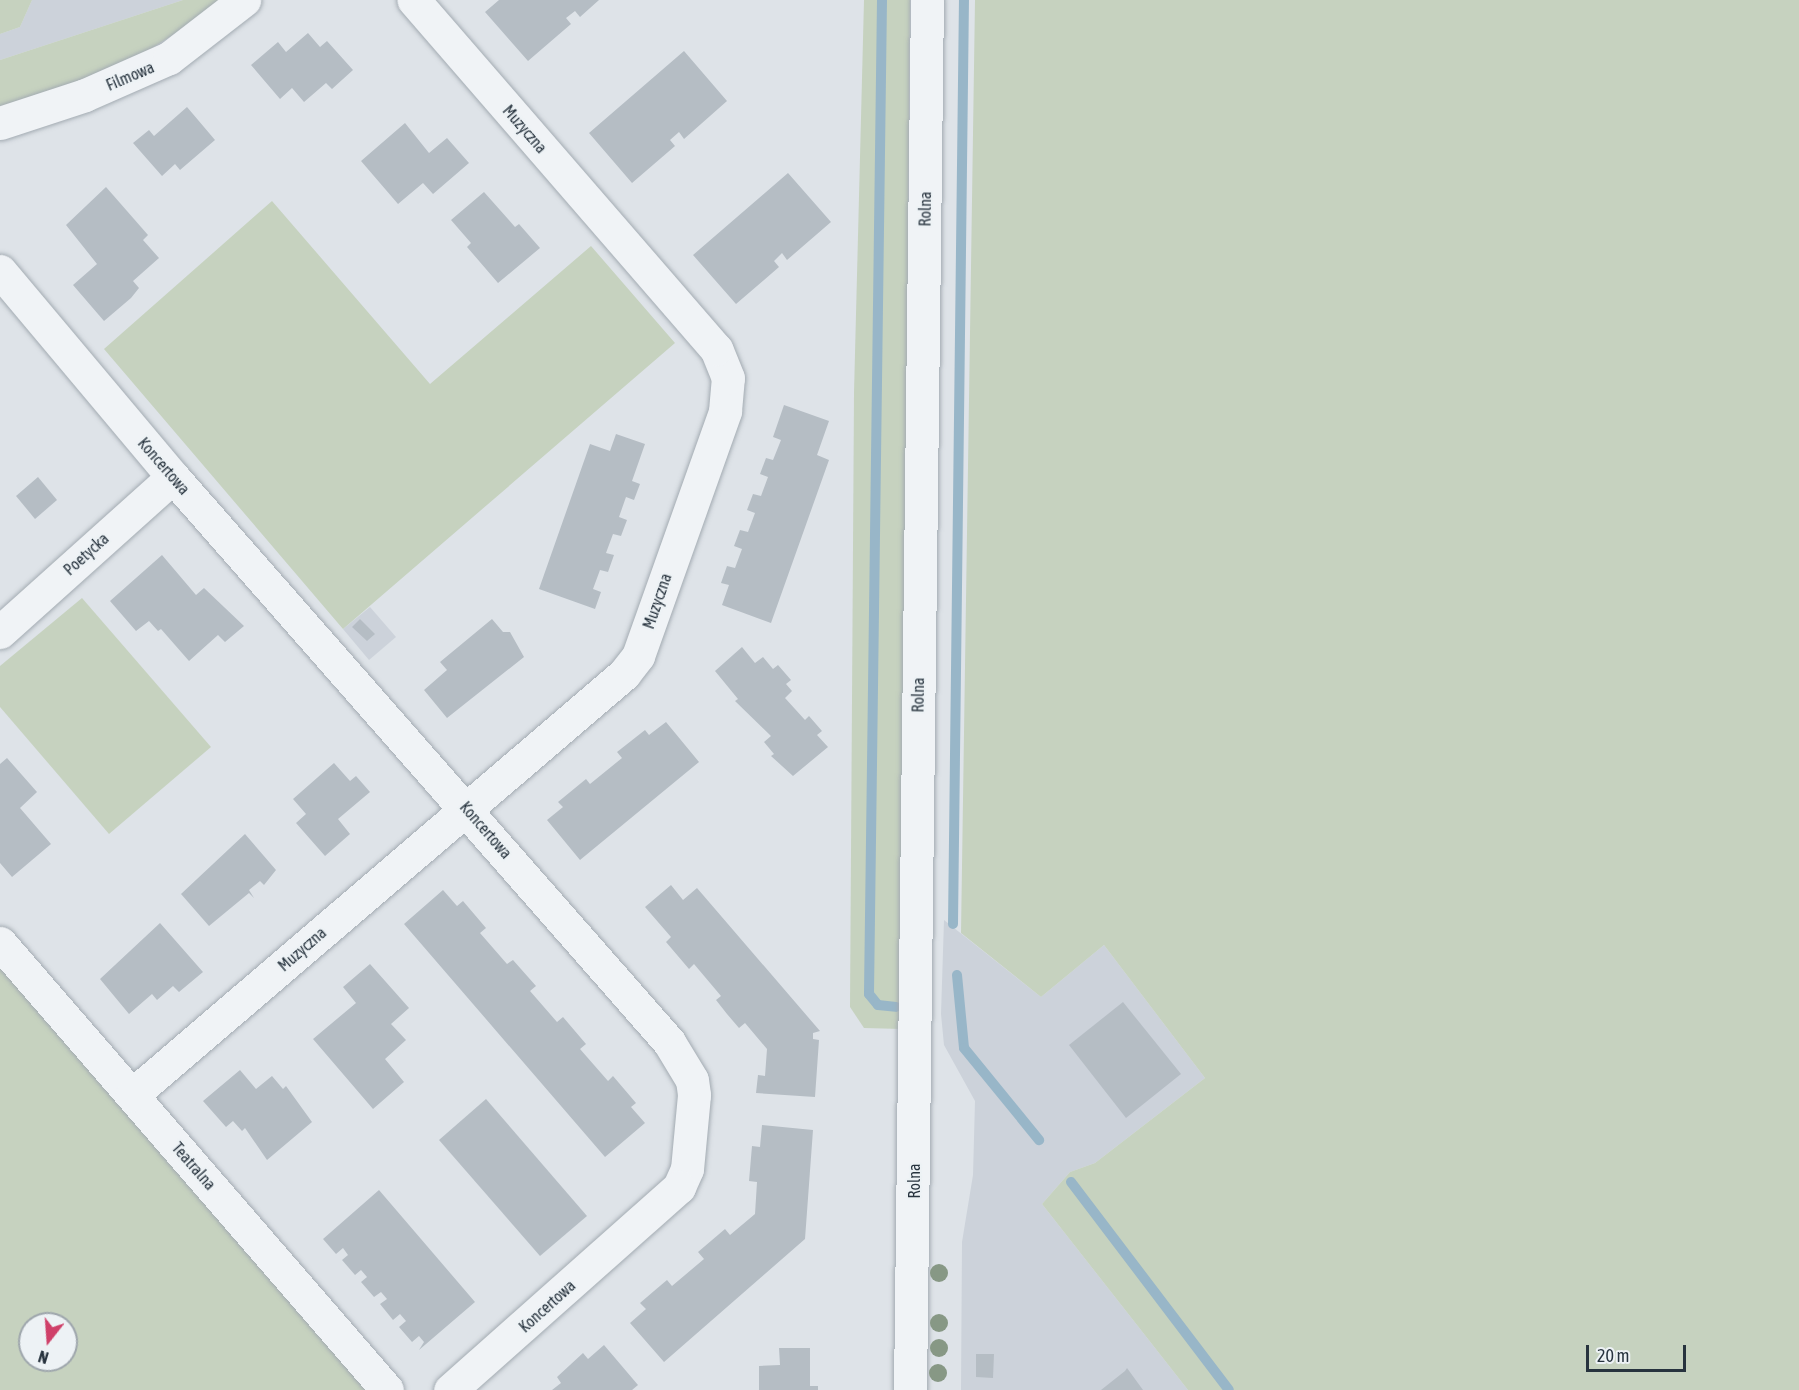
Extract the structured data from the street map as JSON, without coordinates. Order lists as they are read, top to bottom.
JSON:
{
  "streets": {
    "street": [
      "Filmowa",
      "Muzyczna",
      "Rolna",
      "Koncertowa",
      "Poetycka",
      "Teatralna"
    ]
  },
  "crossings": [
    ["Muzyczna", "Koncertowa"],
    ["Muzyczna", "Teatralna"],
    ["Koncertowa", "Poetycka"]
  ],
  "scale_bar": "20 m",
  "north": "bottom"
}
